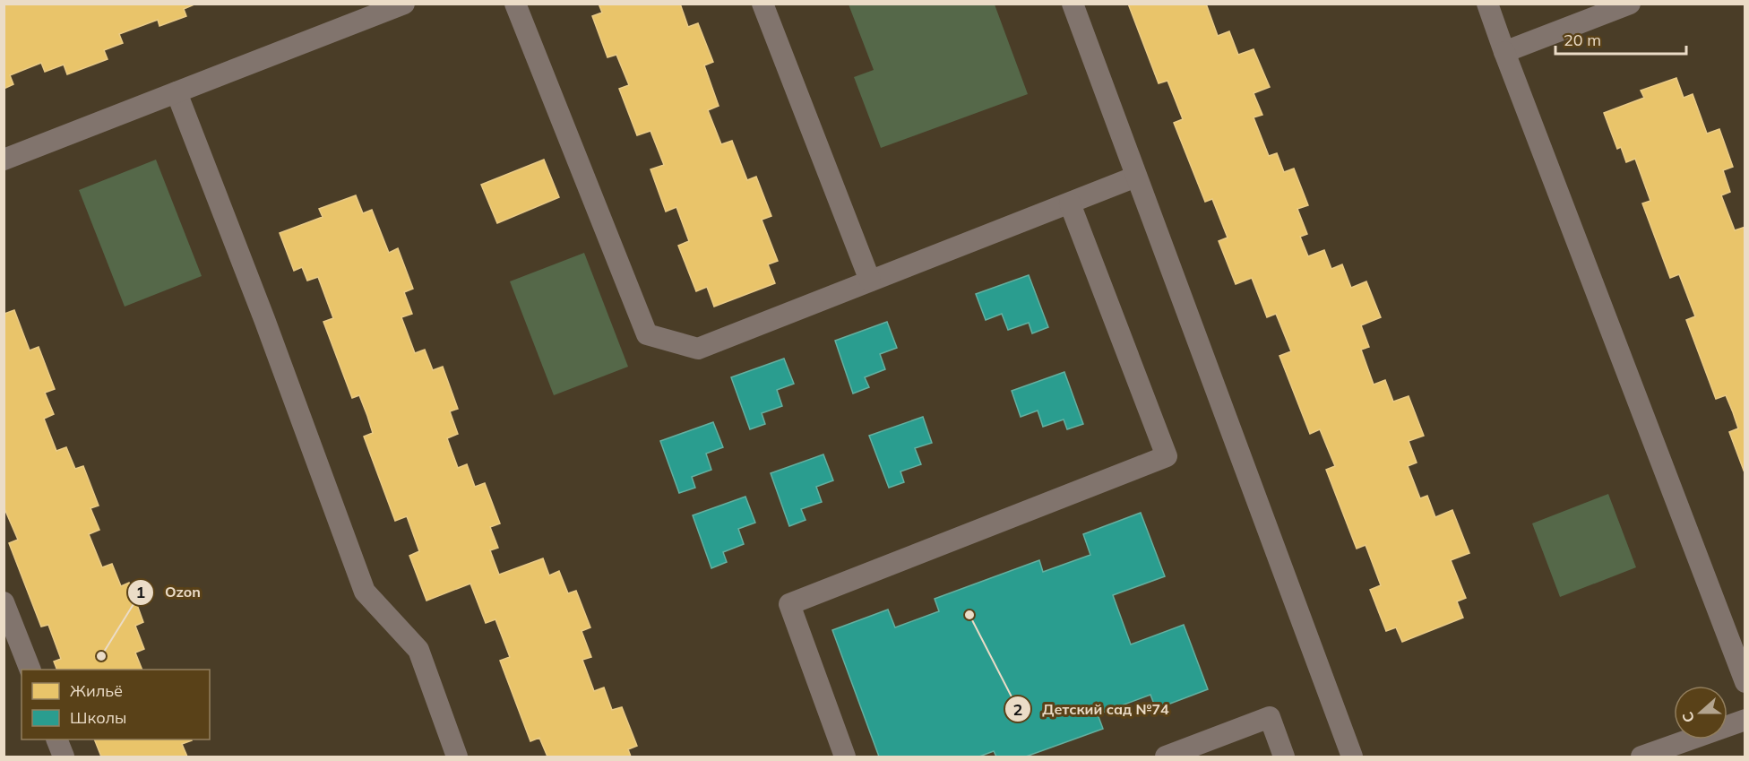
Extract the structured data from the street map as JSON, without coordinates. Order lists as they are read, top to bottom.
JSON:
{
  "places": ["Детский сад №74", "Ozon"],
  "legend": ["Жильё", "Школы"],
  "scale_bar": "20 m",
  "north": "left"
}
